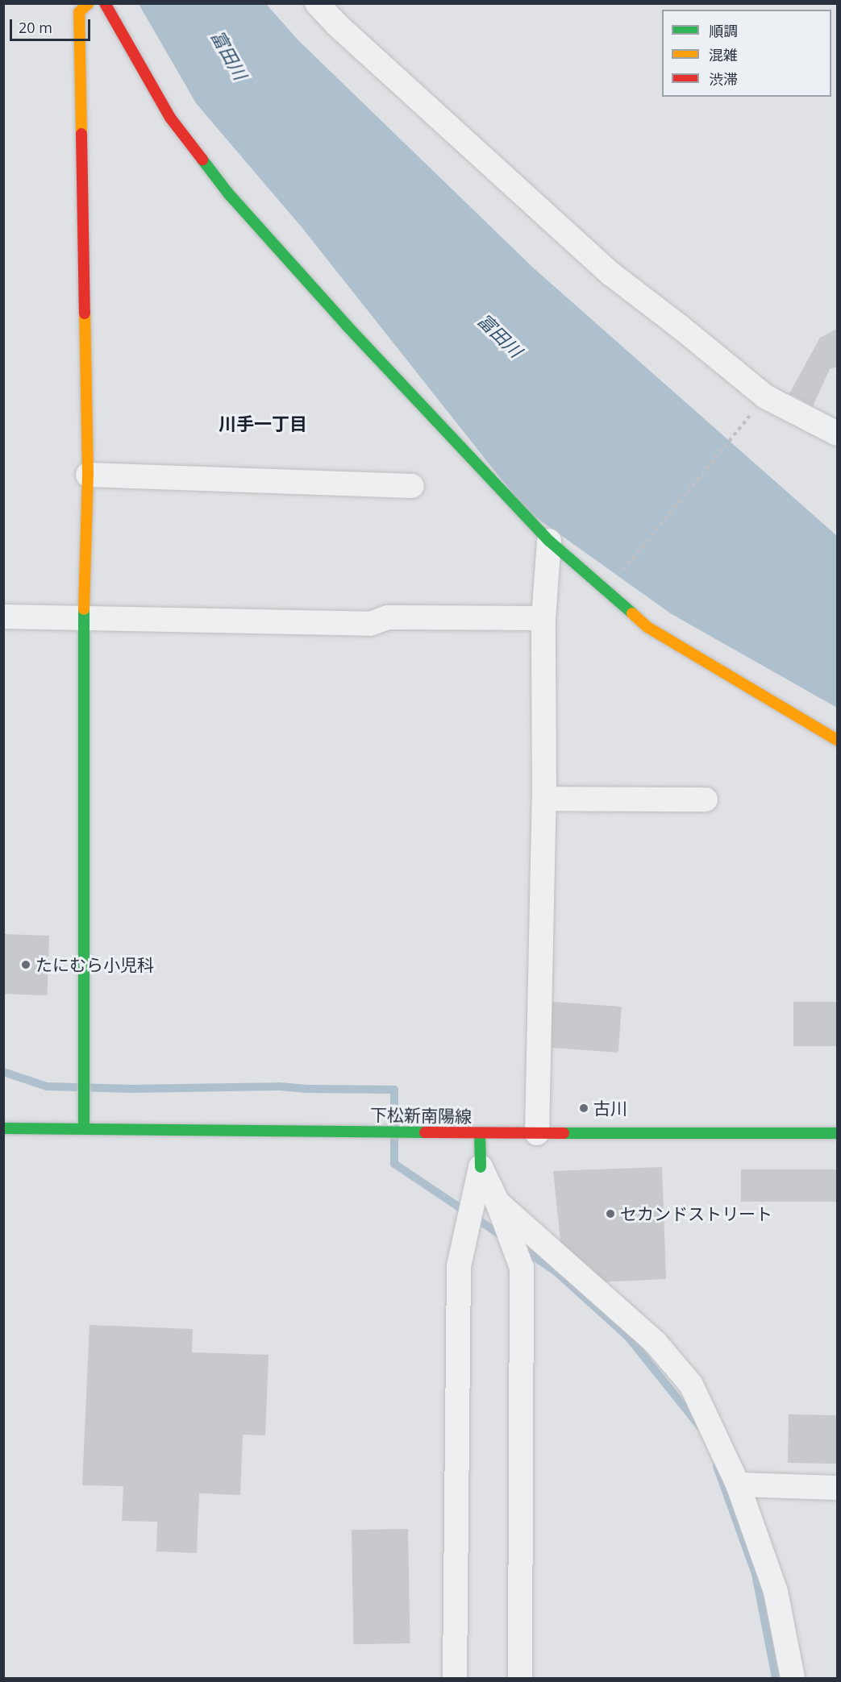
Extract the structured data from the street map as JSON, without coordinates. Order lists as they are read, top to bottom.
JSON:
{
  "streets": {
    "street": ["下松新南陽線"]
  },
  "districts": ["川手一丁目"],
  "water": ["富田川"],
  "places": ["たにむら小児科", "古川", "セカンドストリート"],
  "legend": ["順調", "混雑", "渋滞"],
  "scale_bar": "20 m"
}
